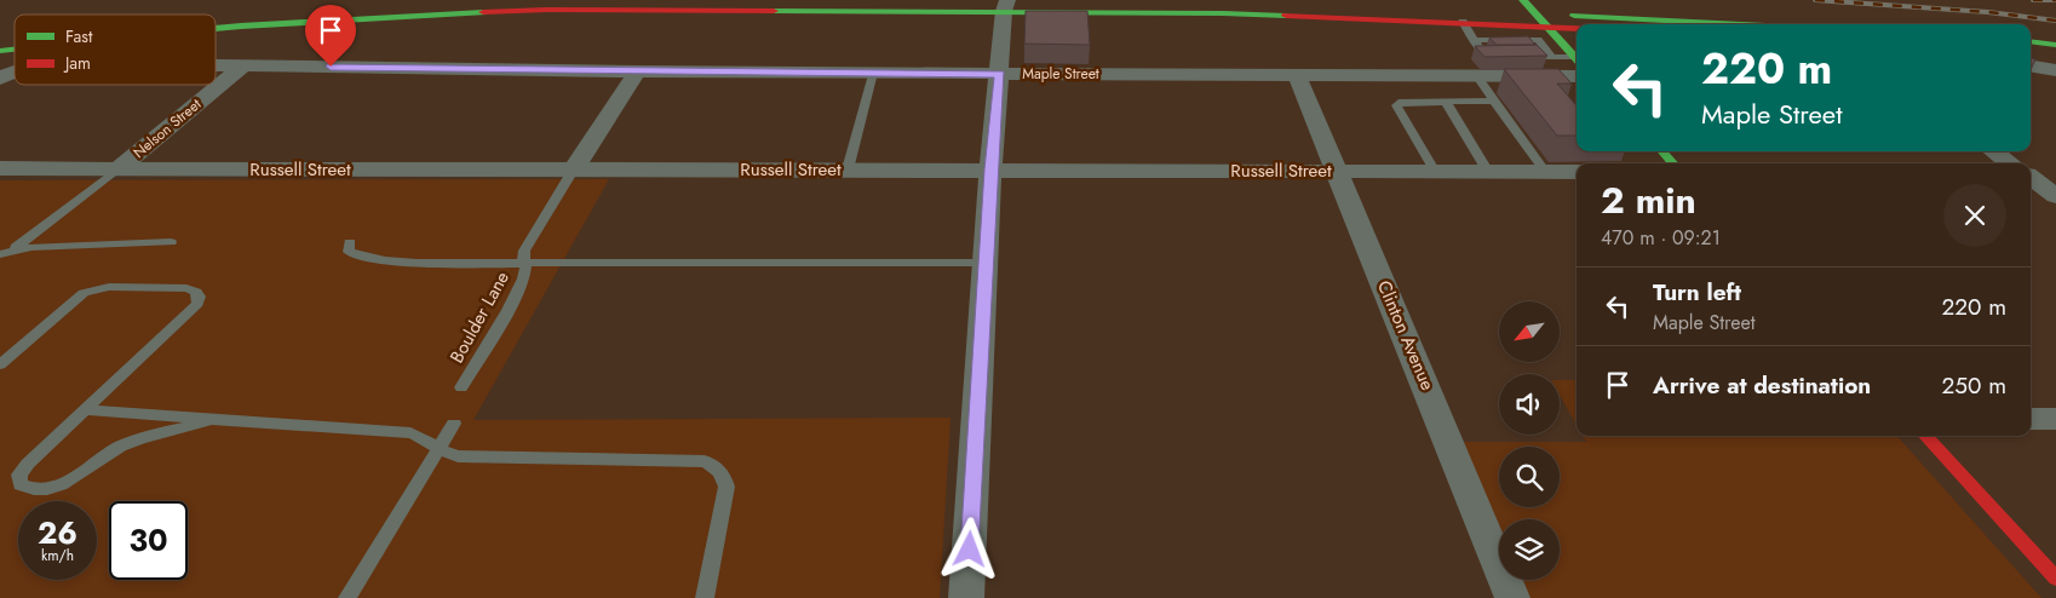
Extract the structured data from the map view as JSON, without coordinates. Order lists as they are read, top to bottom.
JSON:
{
  "streets": {
    "street": [
      "Maple Street",
      "Nelson Street",
      "Russell Street",
      "Clinton Avenue"
    ],
    "lane": ["Boulder Lane"]
  },
  "crossings": [
    ["Maple Street", "Nelson Street"],
    ["Maple Street", "Clinton Avenue"],
    ["Nelson Street", "Russell Street"],
    ["Russell Street", "Boulder Lane"],
    ["Russell Street", "Clinton Avenue"]
  ],
  "legend": ["Fast", "Jam"],
  "north": "bottom left",
  "page": {
    "turn": ["220 m", "Maple Street"],
    "heading": ["2 min", "470 m · 09:21"],
    "list": [
      {
        "name": "Turn left",
        "note": "Maple Street",
        "value": "220 m"
      },
      {
        "name": "Arrive at destination",
        "value": "250 m"
      }
    ],
    "speed": "26 km/h",
    "limit": "30"
  }
}
